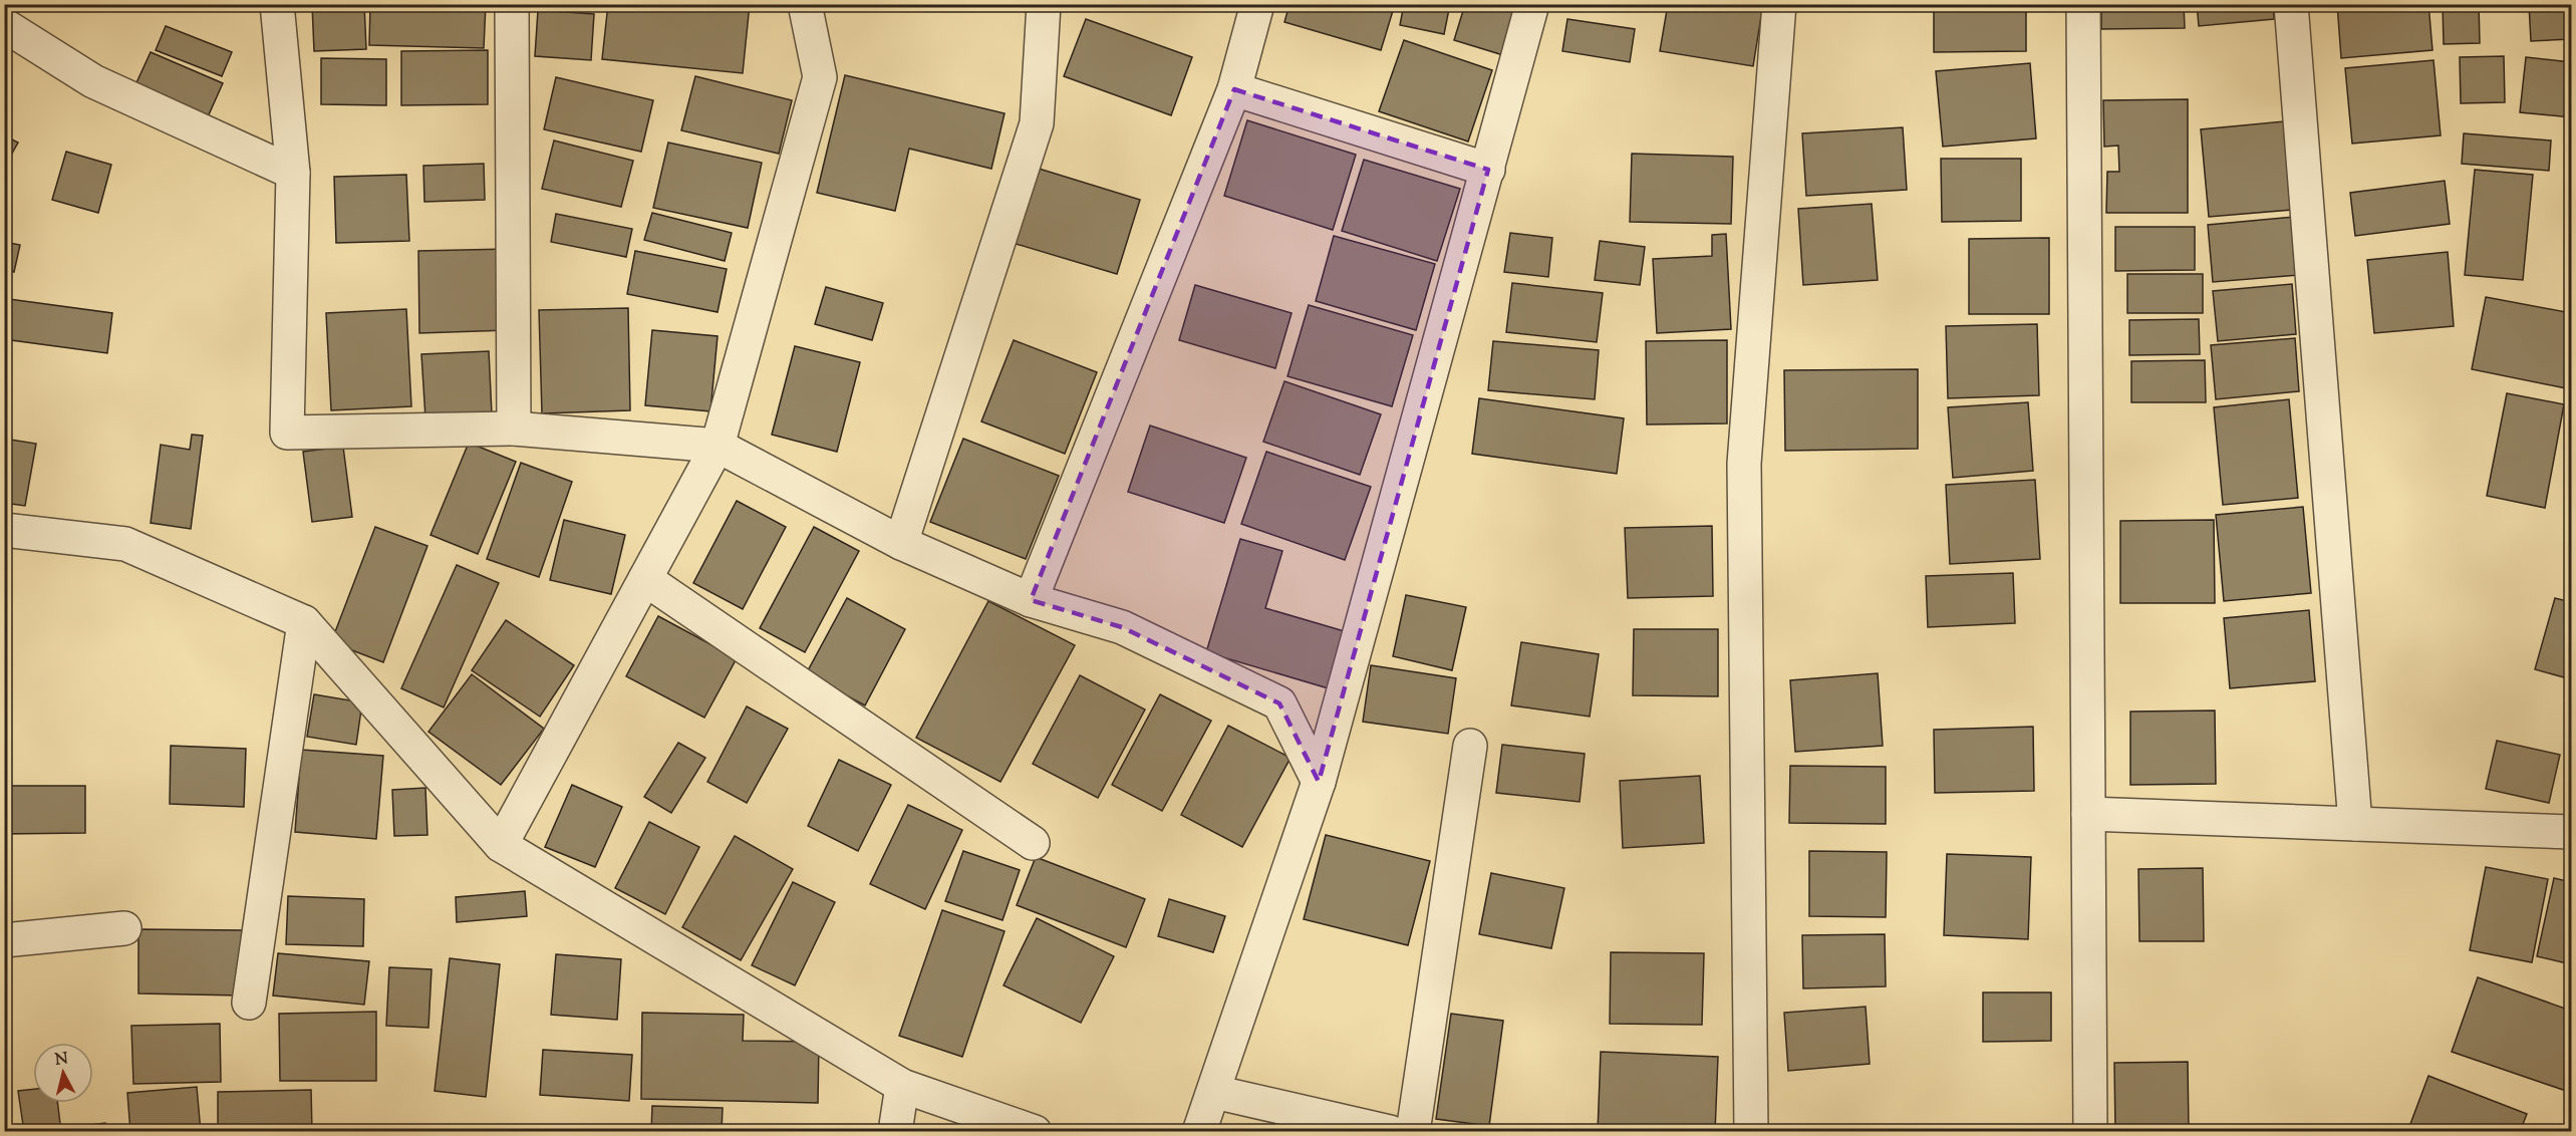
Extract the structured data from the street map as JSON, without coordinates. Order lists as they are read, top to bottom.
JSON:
{
  "north": "top"
}
